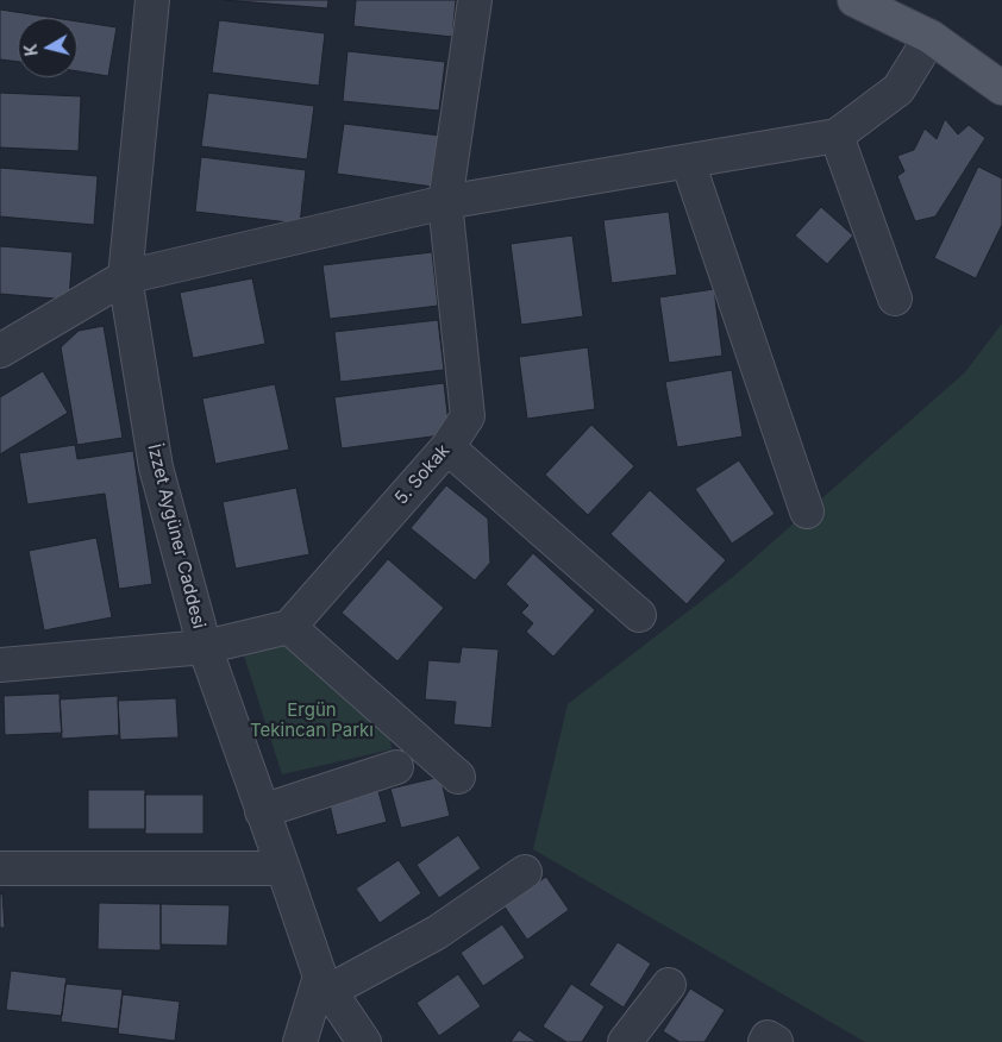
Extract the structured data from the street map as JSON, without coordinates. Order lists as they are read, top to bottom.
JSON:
{
  "streets": {
    "street": ["5. Sokak", "İzzet Aygüner Caddesi"]
  },
  "parks": ["Ergün Tekincan Parkı"],
  "north": "left"
}
